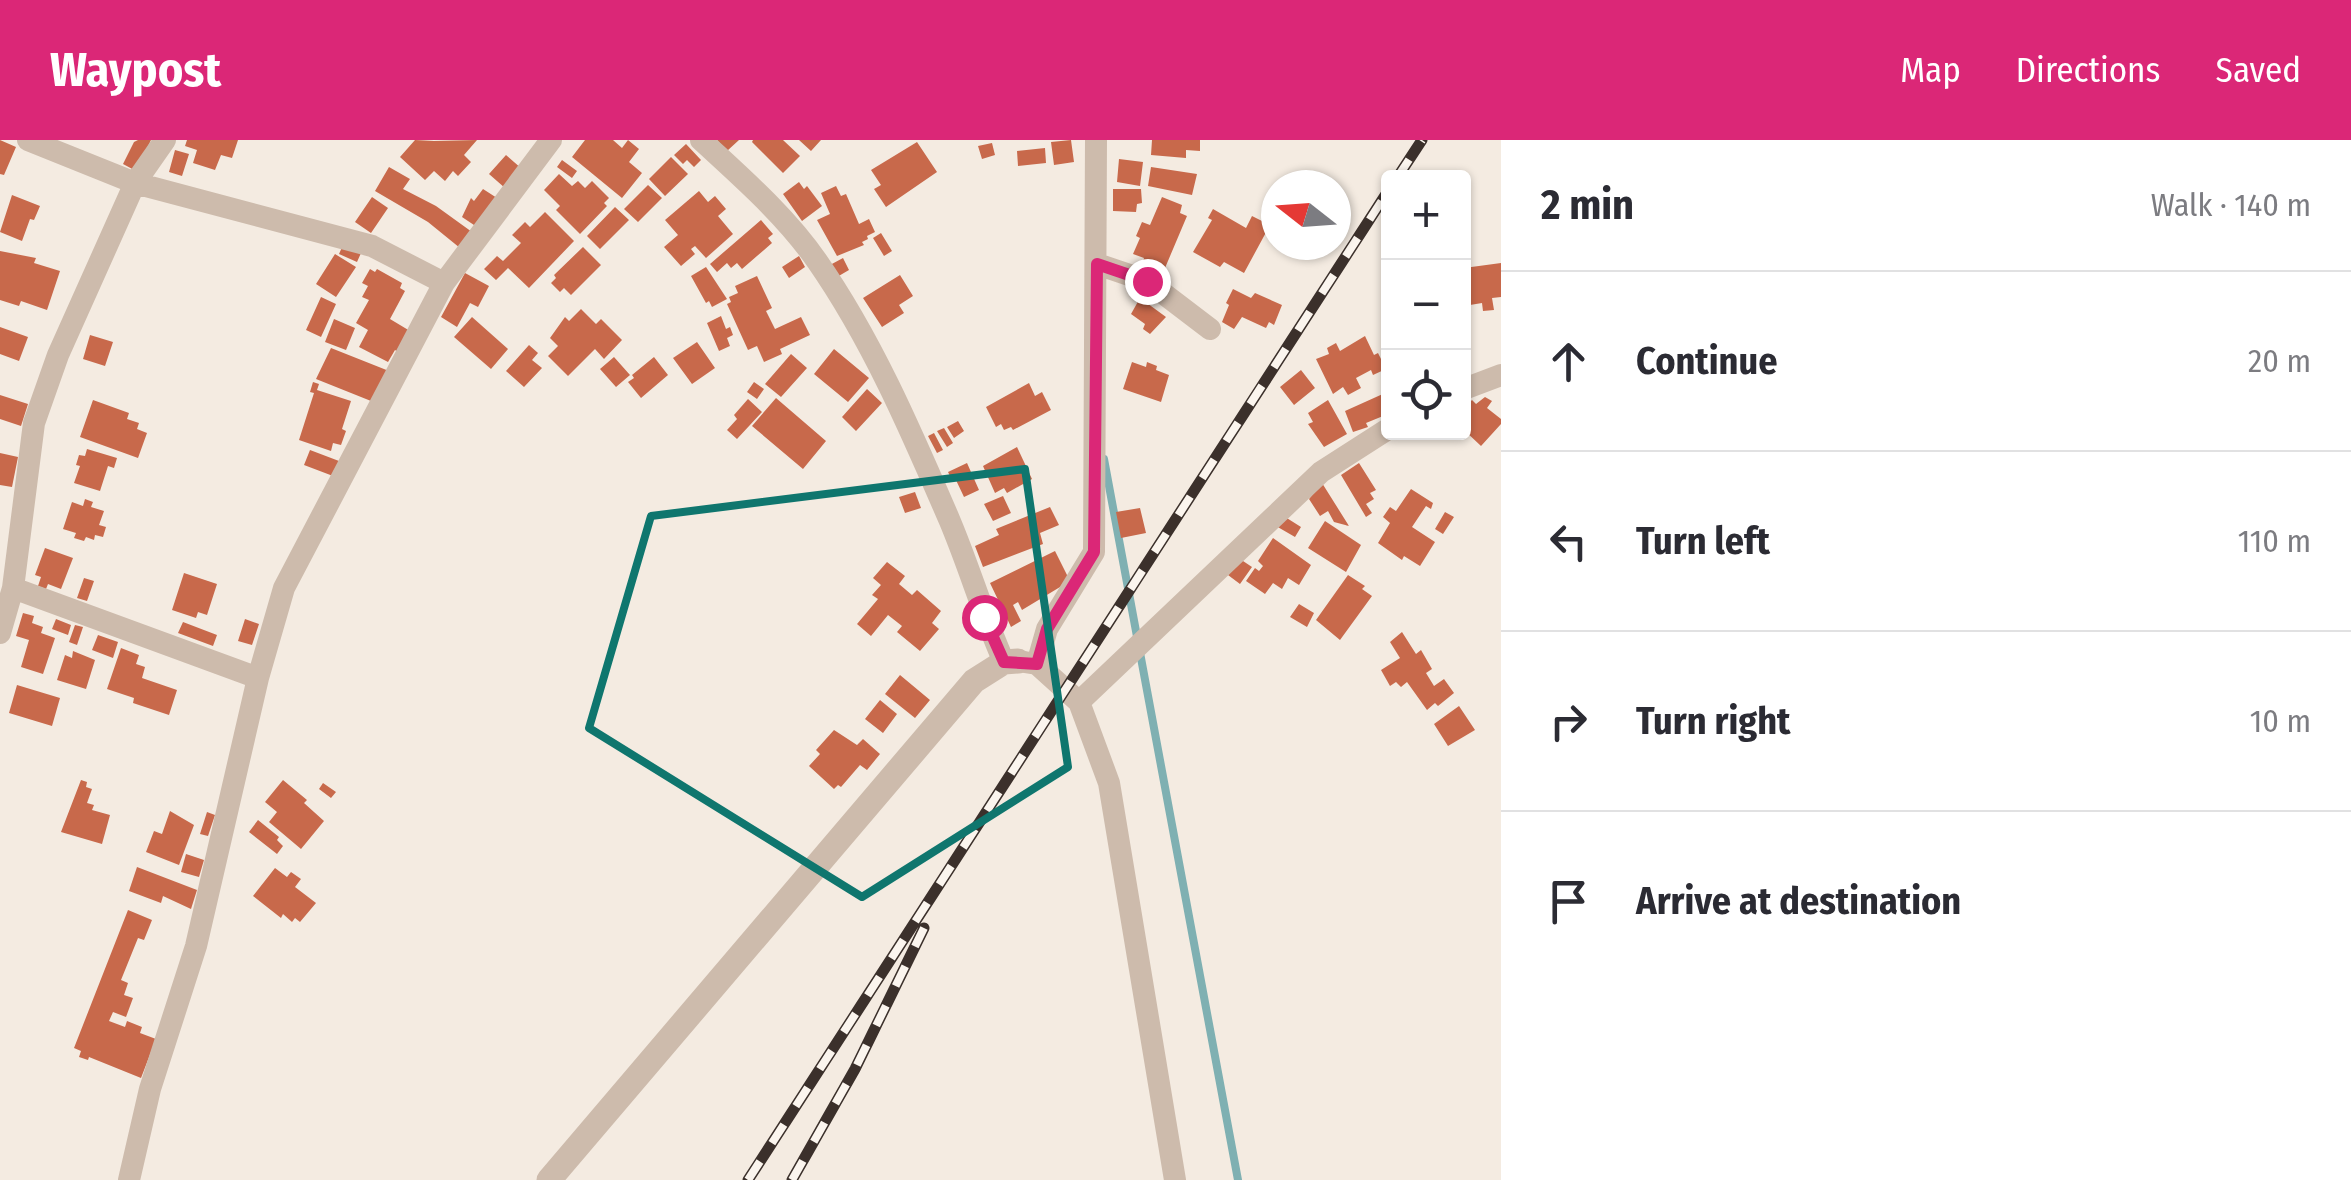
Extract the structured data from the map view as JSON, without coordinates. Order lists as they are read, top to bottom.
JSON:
{
  "north": "left",
  "page": {
    "header": "Waypost",
    "nav": ["Map", "Directions", "Saved"],
    "heading": ["2 min", "Walk · 140 m"],
    "map_buttons": ["+", "−"],
    "list": [
      ["Continue", "20 m"],
      ["Turn left", "110 m"],
      ["Turn right", "10 m"],
      "Arrive at destination"
    ]
  }
}
